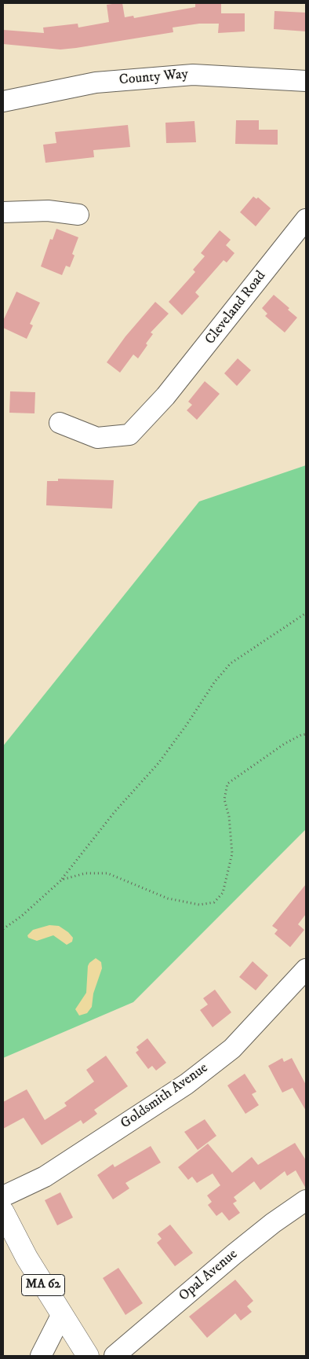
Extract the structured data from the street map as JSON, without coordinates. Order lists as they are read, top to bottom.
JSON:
{
  "streets": {
    "main road": ["MA 62"],
    "street": [
      "County Way",
      "Cleveland Road",
      "Goldsmith Avenue",
      "Opal Avenue"
    ]
  }
}
